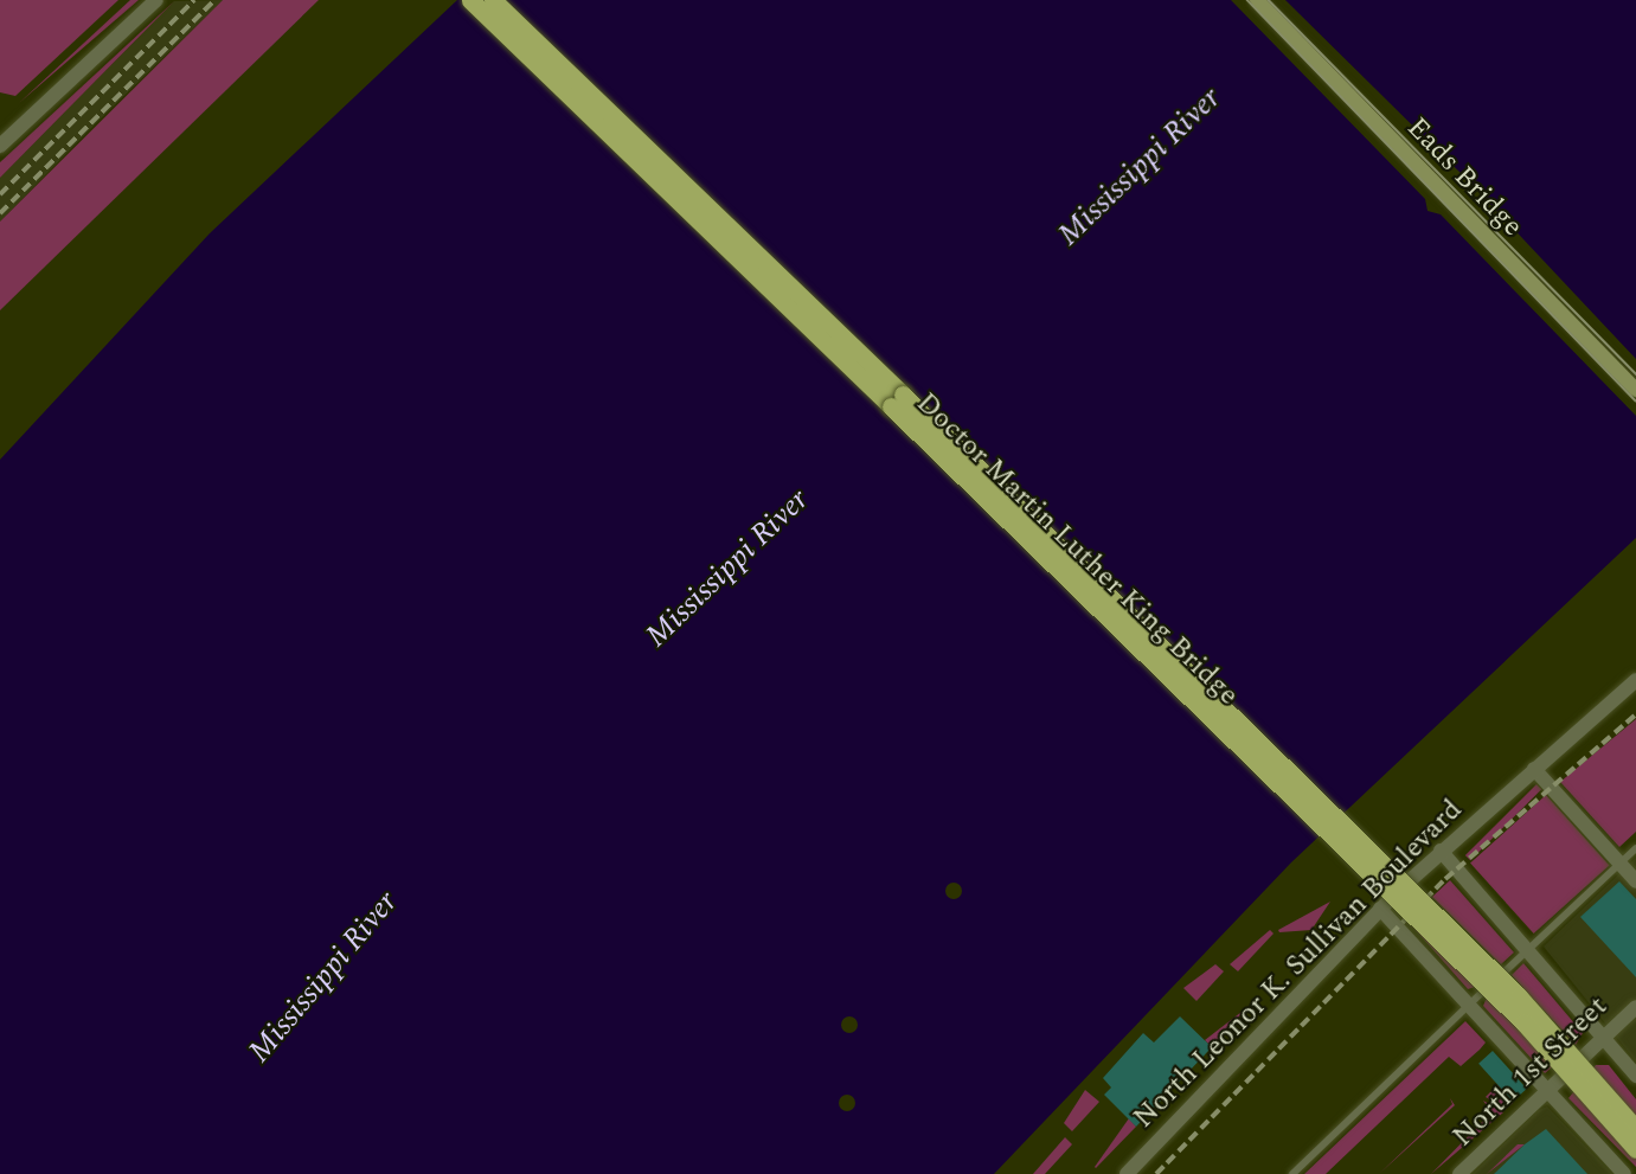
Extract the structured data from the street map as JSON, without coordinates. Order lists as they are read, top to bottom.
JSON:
{
  "streets": {
    "main road": ["Eads Bridge", "Doctor Martin Luther King Bridge"],
    "street": ["North Leonor K. Sullivan Boulevard", "North 1st Street"]
  },
  "water": ["Mississippi River"]
}
